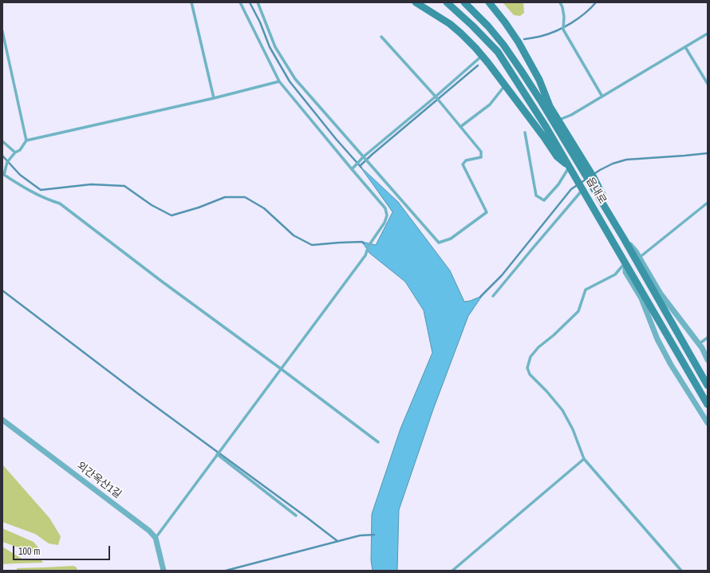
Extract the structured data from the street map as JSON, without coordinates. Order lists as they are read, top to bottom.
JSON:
{
  "streets": {
    "street": ["읍내로", "외간옥산1길"]
  },
  "scale_bar": "100 m"
}
